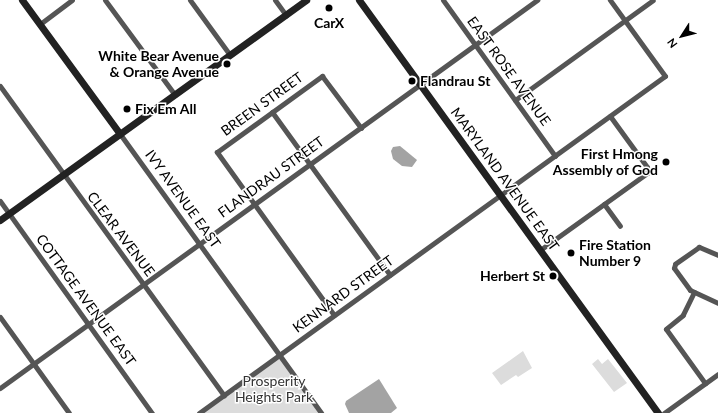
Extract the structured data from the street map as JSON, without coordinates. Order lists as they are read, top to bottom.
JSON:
{
  "streets": {
    "main road": ["MARYLAND AVENUE EAST", "IVY AVENUE EAST"],
    "street": [
      "EAST ROSE AVENUE",
      "BREEN STREET",
      "FLANDRAU STREET",
      "CLEAR AVENUE",
      "KENNARD STREET",
      "COTTAGE AVENUE EAST"
    ]
  },
  "crossings": [
    ["EAST ROSE AVENUE", "FLANDRAU STREET"],
    ["EAST ROSE AVENUE", "KENNARD STREET"],
    ["BREEN STREET", "FLANDRAU STREET"],
    ["FLANDRAU STREET", "MARYLAND AVENUE EAST"],
    ["FLANDRAU STREET", "IVY AVENUE EAST"],
    ["FLANDRAU STREET", "CLEAR AVENUE"],
    ["FLANDRAU STREET", "COTTAGE AVENUE EAST"],
    ["MARYLAND AVENUE EAST", "KENNARD STREET"],
    ["IVY AVENUE EAST", "KENNARD STREET"],
    ["CLEAR AVENUE", "KENNARD STREET"]
  ],
  "parks": ["Prosperity Heights Park"],
  "places": [
    "CarX",
    "White Bear Avenue & Orange Avenue",
    "Flandrau St",
    "Fix Em All",
    "First Hmong Assembly of God",
    "Fire Station Number 9",
    "Herbert St"
  ],
  "north": "bottom left"
}
